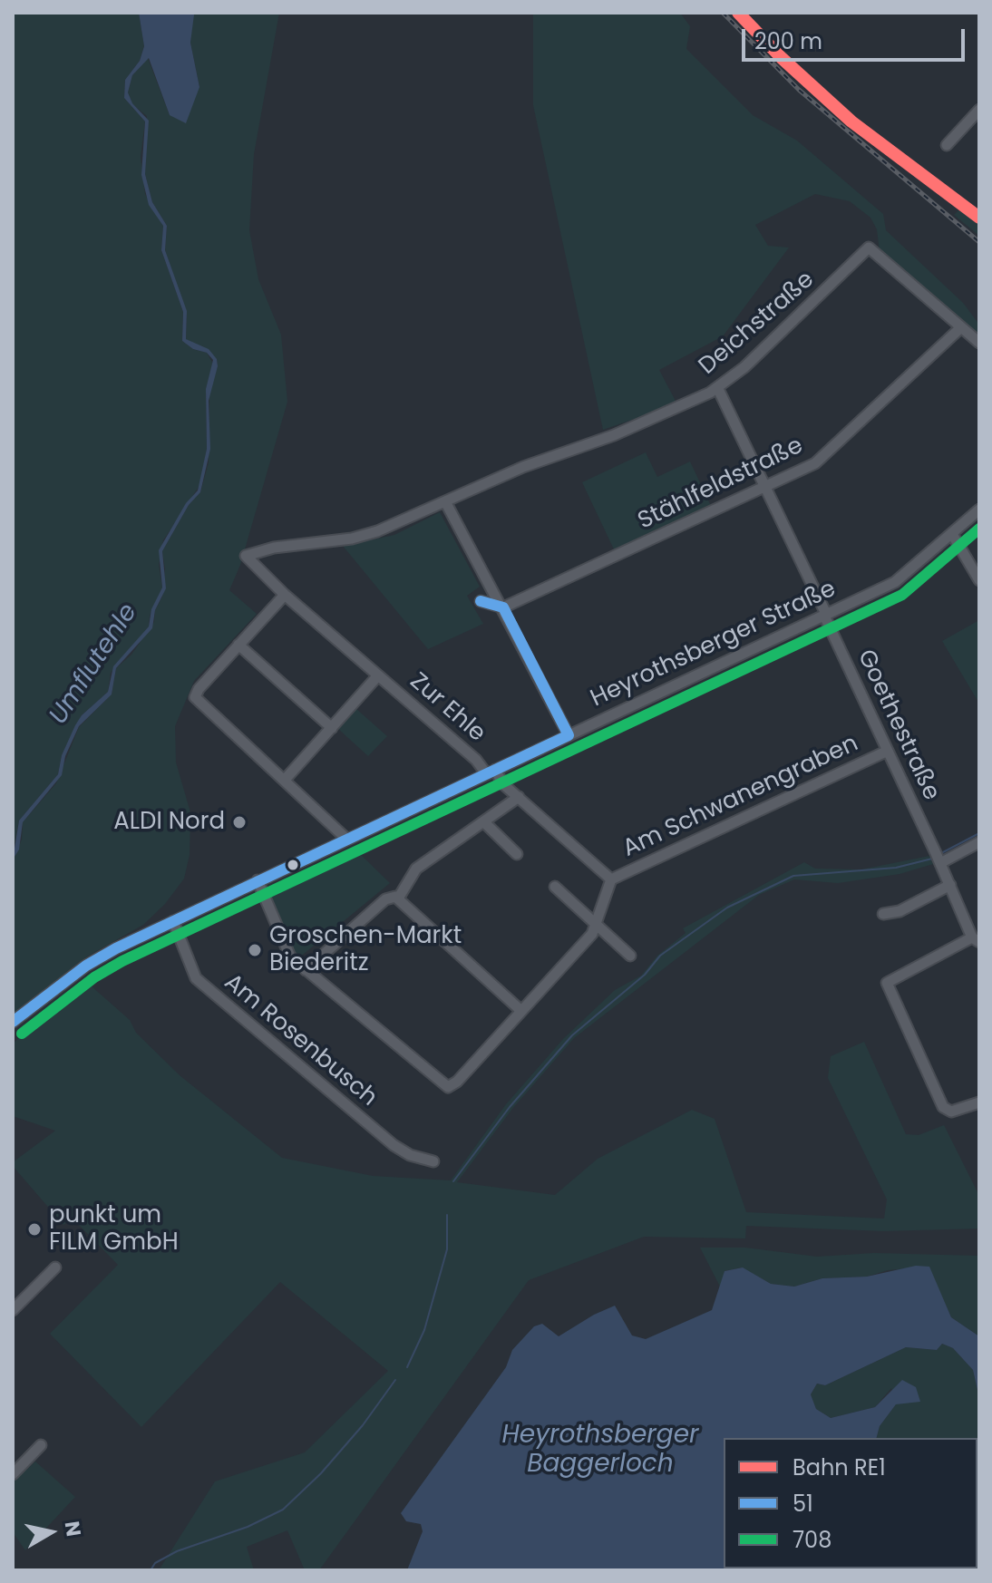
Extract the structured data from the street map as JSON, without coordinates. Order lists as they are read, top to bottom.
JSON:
{
  "streets": {
    "street": [
      "Deichstraße",
      "Stählfeldstraße",
      "Heyrothsberger Straße",
      "Zur Ehle",
      "Goethestraße",
      "Am Schwanengraben",
      "Am Rosenbusch"
    ]
  },
  "crossings": [
    ["Deichstraße", "Stählfeldstraße"],
    ["Deichstraße", "Zur Ehle"],
    ["Deichstraße", "Goethestraße"],
    ["Stählfeldstraße", "Goethestraße"],
    ["Heyrothsberger Straße", "Zur Ehle"],
    ["Heyrothsberger Straße", "Goethestraße"],
    ["Heyrothsberger Straße", "Am Rosenbusch"],
    ["Zur Ehle", "Am Schwanengraben"],
    ["Goethestraße", "Am Schwanengraben"]
  ],
  "water": ["Umflutehle", "Heyrothsberger Baggerloch"],
  "places": ["ALDI Nord", "Groschen-Markt Biederitz", "punkt um FILM GmbH"],
  "lines": ["rail line RE1", "transit line 708", "transit line 51"],
  "legend": ["Bahn RE1", "51", "708"],
  "scale_bar": "200 m",
  "north": "right"
}
